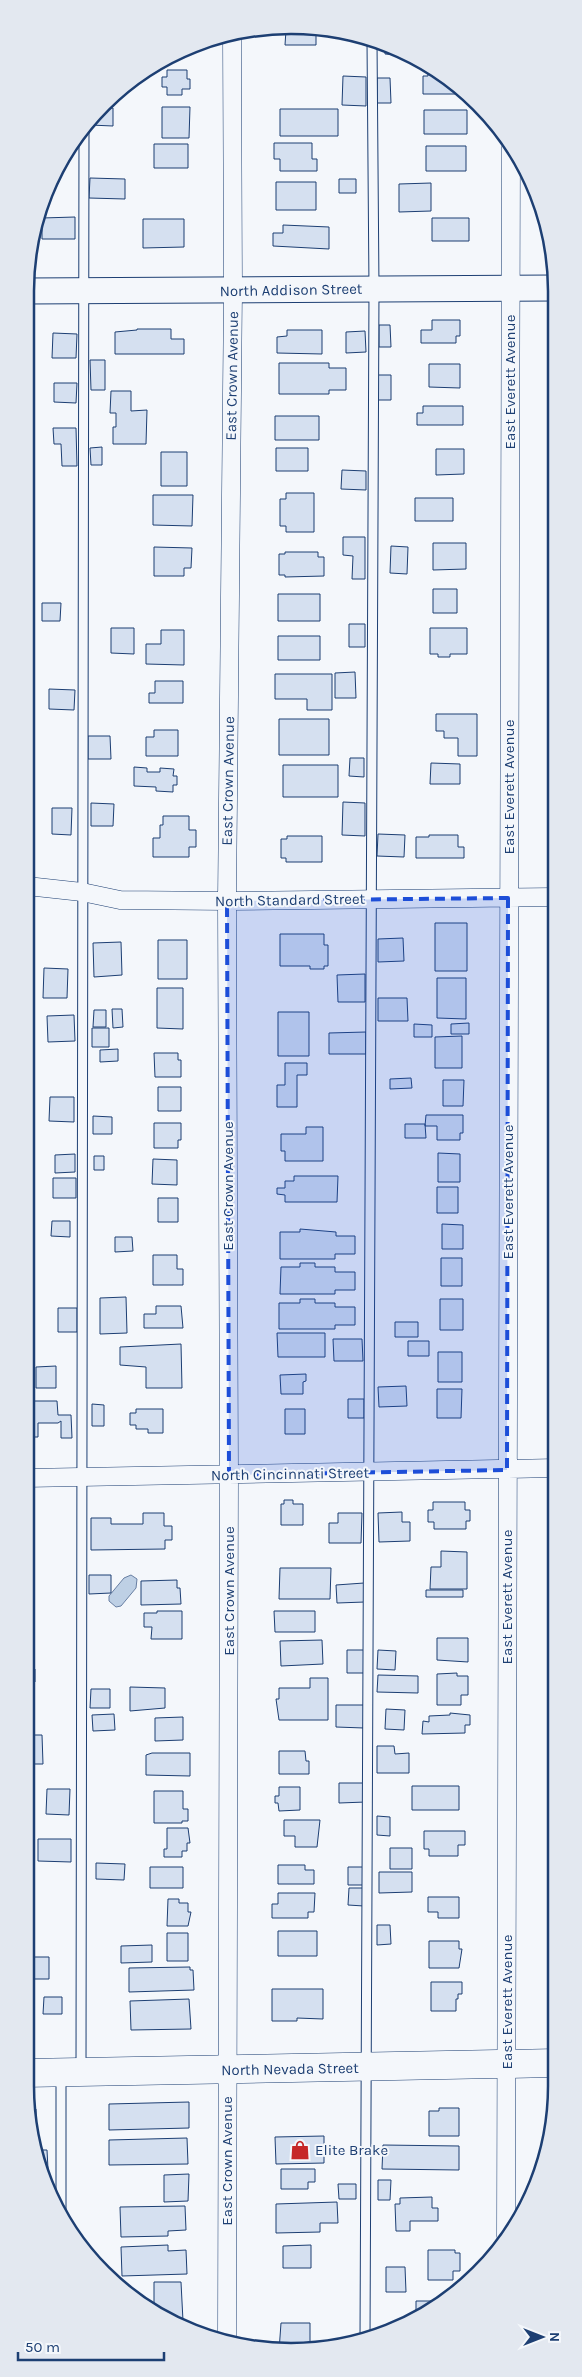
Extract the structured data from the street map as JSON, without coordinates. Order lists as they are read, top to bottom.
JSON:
{
  "streets": {
    "main road": ["North Nevada Street"],
    "street": [
      "North Addison Street",
      "East Crown Avenue",
      "East Everett Avenue",
      "North Standard Street",
      "North Cincinnati Street"
    ]
  },
  "crossings": [
    ["North Addison Street", "East Crown Avenue"],
    ["North Addison Street", "East Everett Avenue"],
    ["East Crown Avenue", "North Standard Street"],
    ["East Crown Avenue", "North Cincinnati Street"],
    ["East Crown Avenue", "North Nevada Street"],
    ["East Everett Avenue", "North Standard Street"],
    ["East Everett Avenue", "North Cincinnati Street"],
    ["East Everett Avenue", "North Nevada Street"]
  ],
  "places": {
    "shop": ["Elite Brake"]
  },
  "scale_bar": "50 m",
  "north": "right"
}
